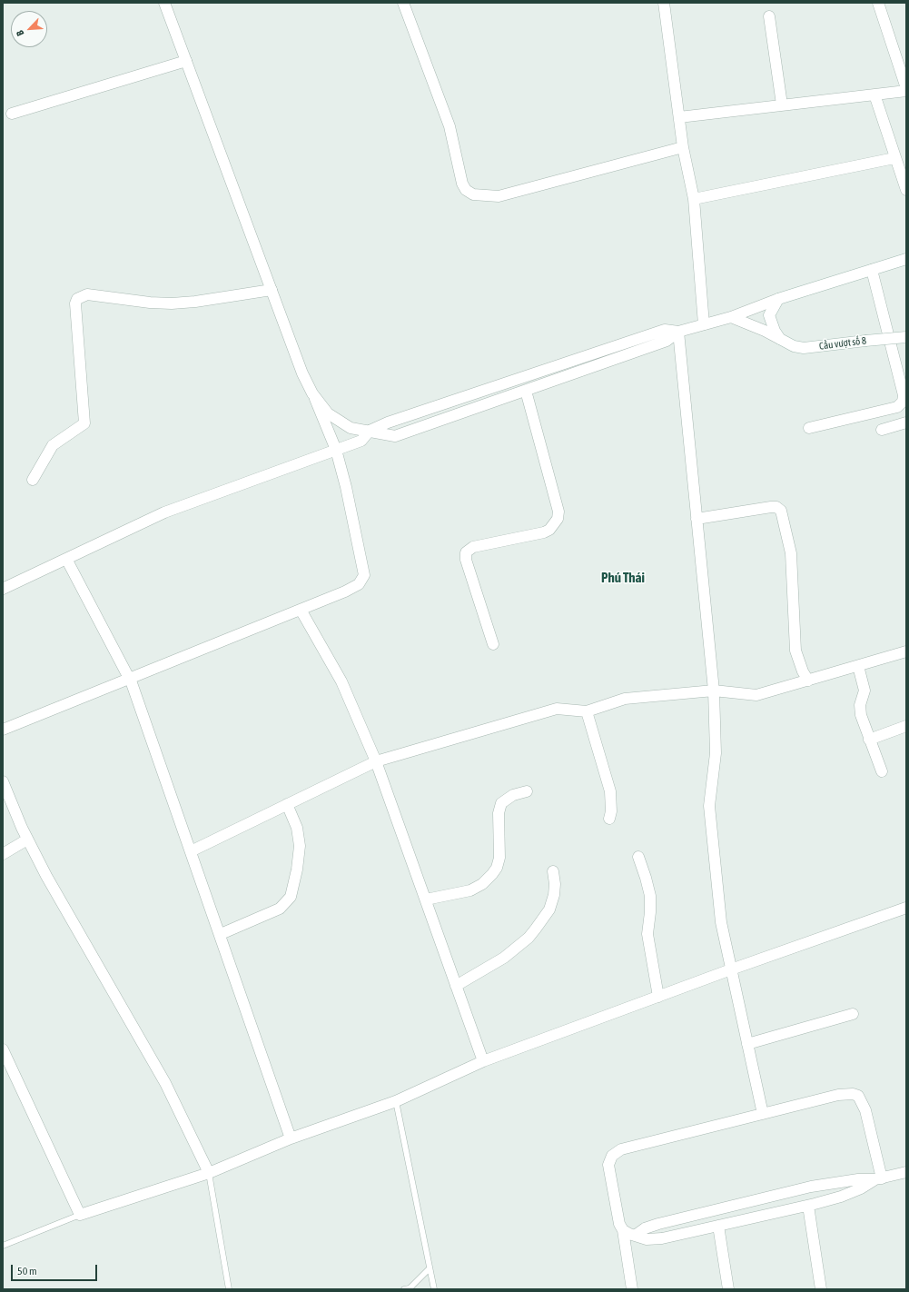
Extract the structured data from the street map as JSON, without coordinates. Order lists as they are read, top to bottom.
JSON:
{
  "streets": {
    "street": ["Cầu vượt số 8"]
  },
  "districts": ["Phú Thái"],
  "scale_bar": "50 m",
  "north": "bottom left"
}
